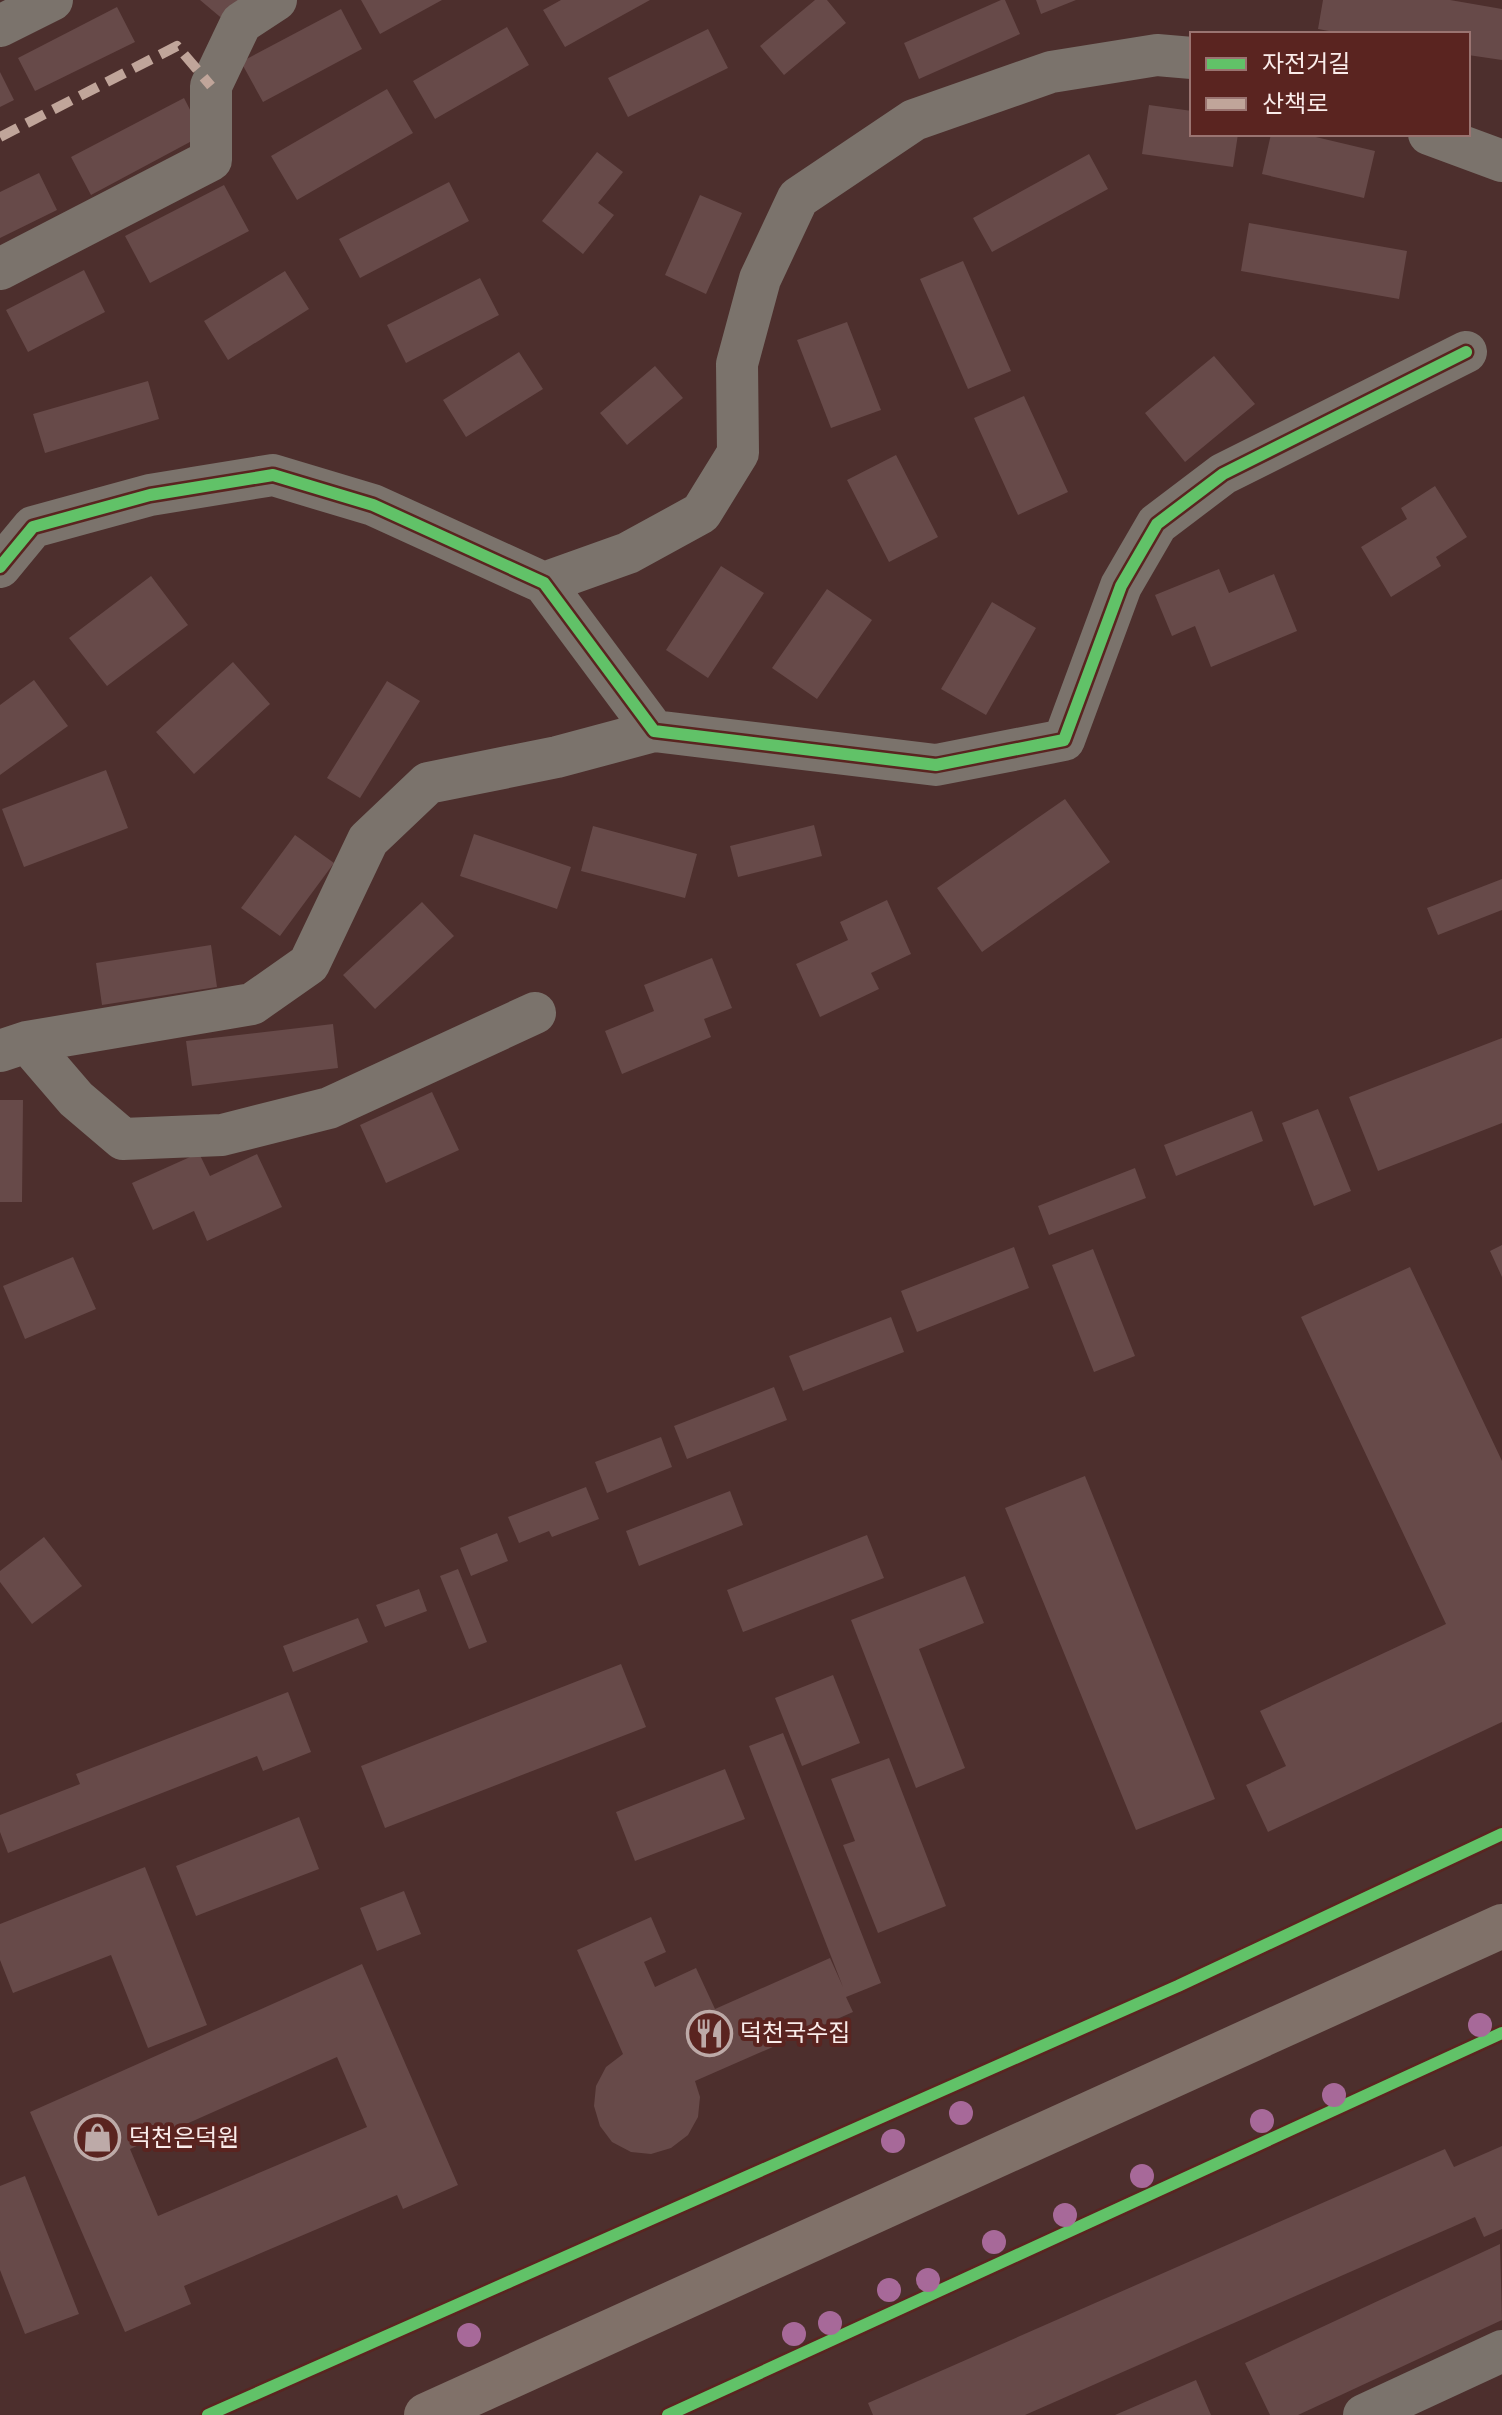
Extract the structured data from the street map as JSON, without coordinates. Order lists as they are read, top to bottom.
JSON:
{
  "places": {
    "restaurant": ["덕천국수집"],
    "shop": ["덕천은덕원"]
  },
  "legend": ["자전거길", "산책로"]
}
